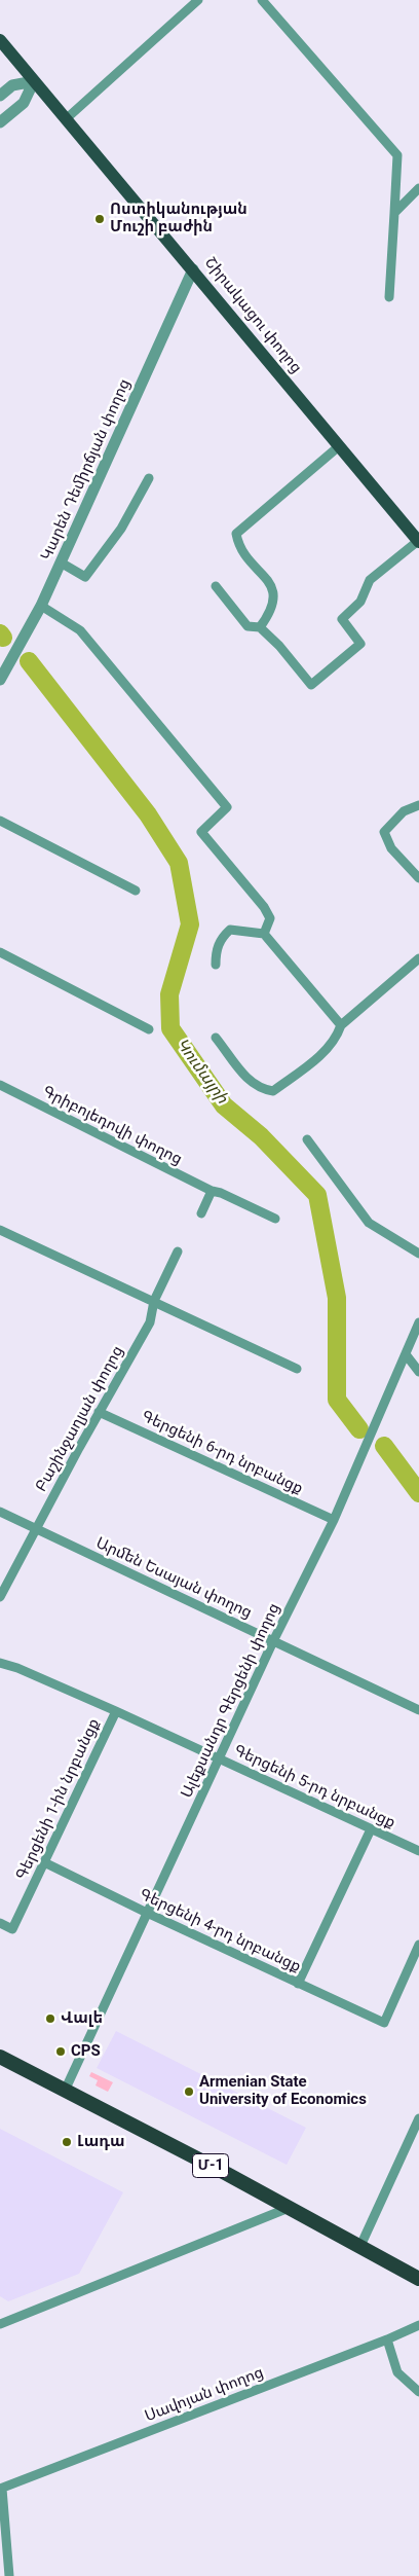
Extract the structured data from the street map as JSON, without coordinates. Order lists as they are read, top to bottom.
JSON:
{
  "streets": {
    "highway": ["Մ-1"],
    "main road": ["Շիրակացու փողոց"],
    "street": [
      "Կարեն Դեմիրճյան փողոց",
      "Գրիբոյեդովի փողոց",
      "Բաշինջաղյան փողոց",
      "Գերցենի 6-րդ նրբանցք",
      "Արմեն Եսայան փողոց",
      "Ալեքսանդր Գերցենի փողոց",
      "Գերցենի 5-րդ նրբանցք",
      "Գերցենի 1-ին նրբանցք",
      "Գերցենի 4-րդ նրբանցք",
      "Սավոյան փողոց"
    ]
  },
  "crossings": [
    ["Շիրակացու փողոց", "Կարեն Դեմիրճյան փողոց"],
    ["Բաշինջաղյան փողոց", "Գերցենի 6-րդ նրբանցք"],
    ["Բաշինջաղյան փողոց", "Արմեն Եսայան փողոց"],
    ["Գերցենի 6-րդ նրբանցք", "Ալեքսանդր Գերցենի փողոց"],
    ["Արմեն Եսայան փողոց", "Ալեքսանդր Գերցենի փողոց"],
    ["Ալեքսանդր Գերցենի փողոց", "Գերցենի 5-րդ նրբանցք"],
    ["Ալեքսանդր Գերցենի փողոց", "Գերցենի 4-րդ նրբանցք"],
    ["Ալեքսանդր Գերցենի փողոց", "Մ-1"],
    ["Գերցենի 5-րդ նրբանցք", "Գերցենի 1-ին նրբանցք"],
    ["Գերցենի 1-ին նրբանցք", "Գերցենի 4-րդ նրբանցք"]
  ],
  "water": ["Կումայրի"],
  "places": [
    "Ոստիկանության Մուշի բաժին",
    "Վալե",
    "CPS",
    "Armenian State University of Economics",
    "Լադա"
  ]
}
